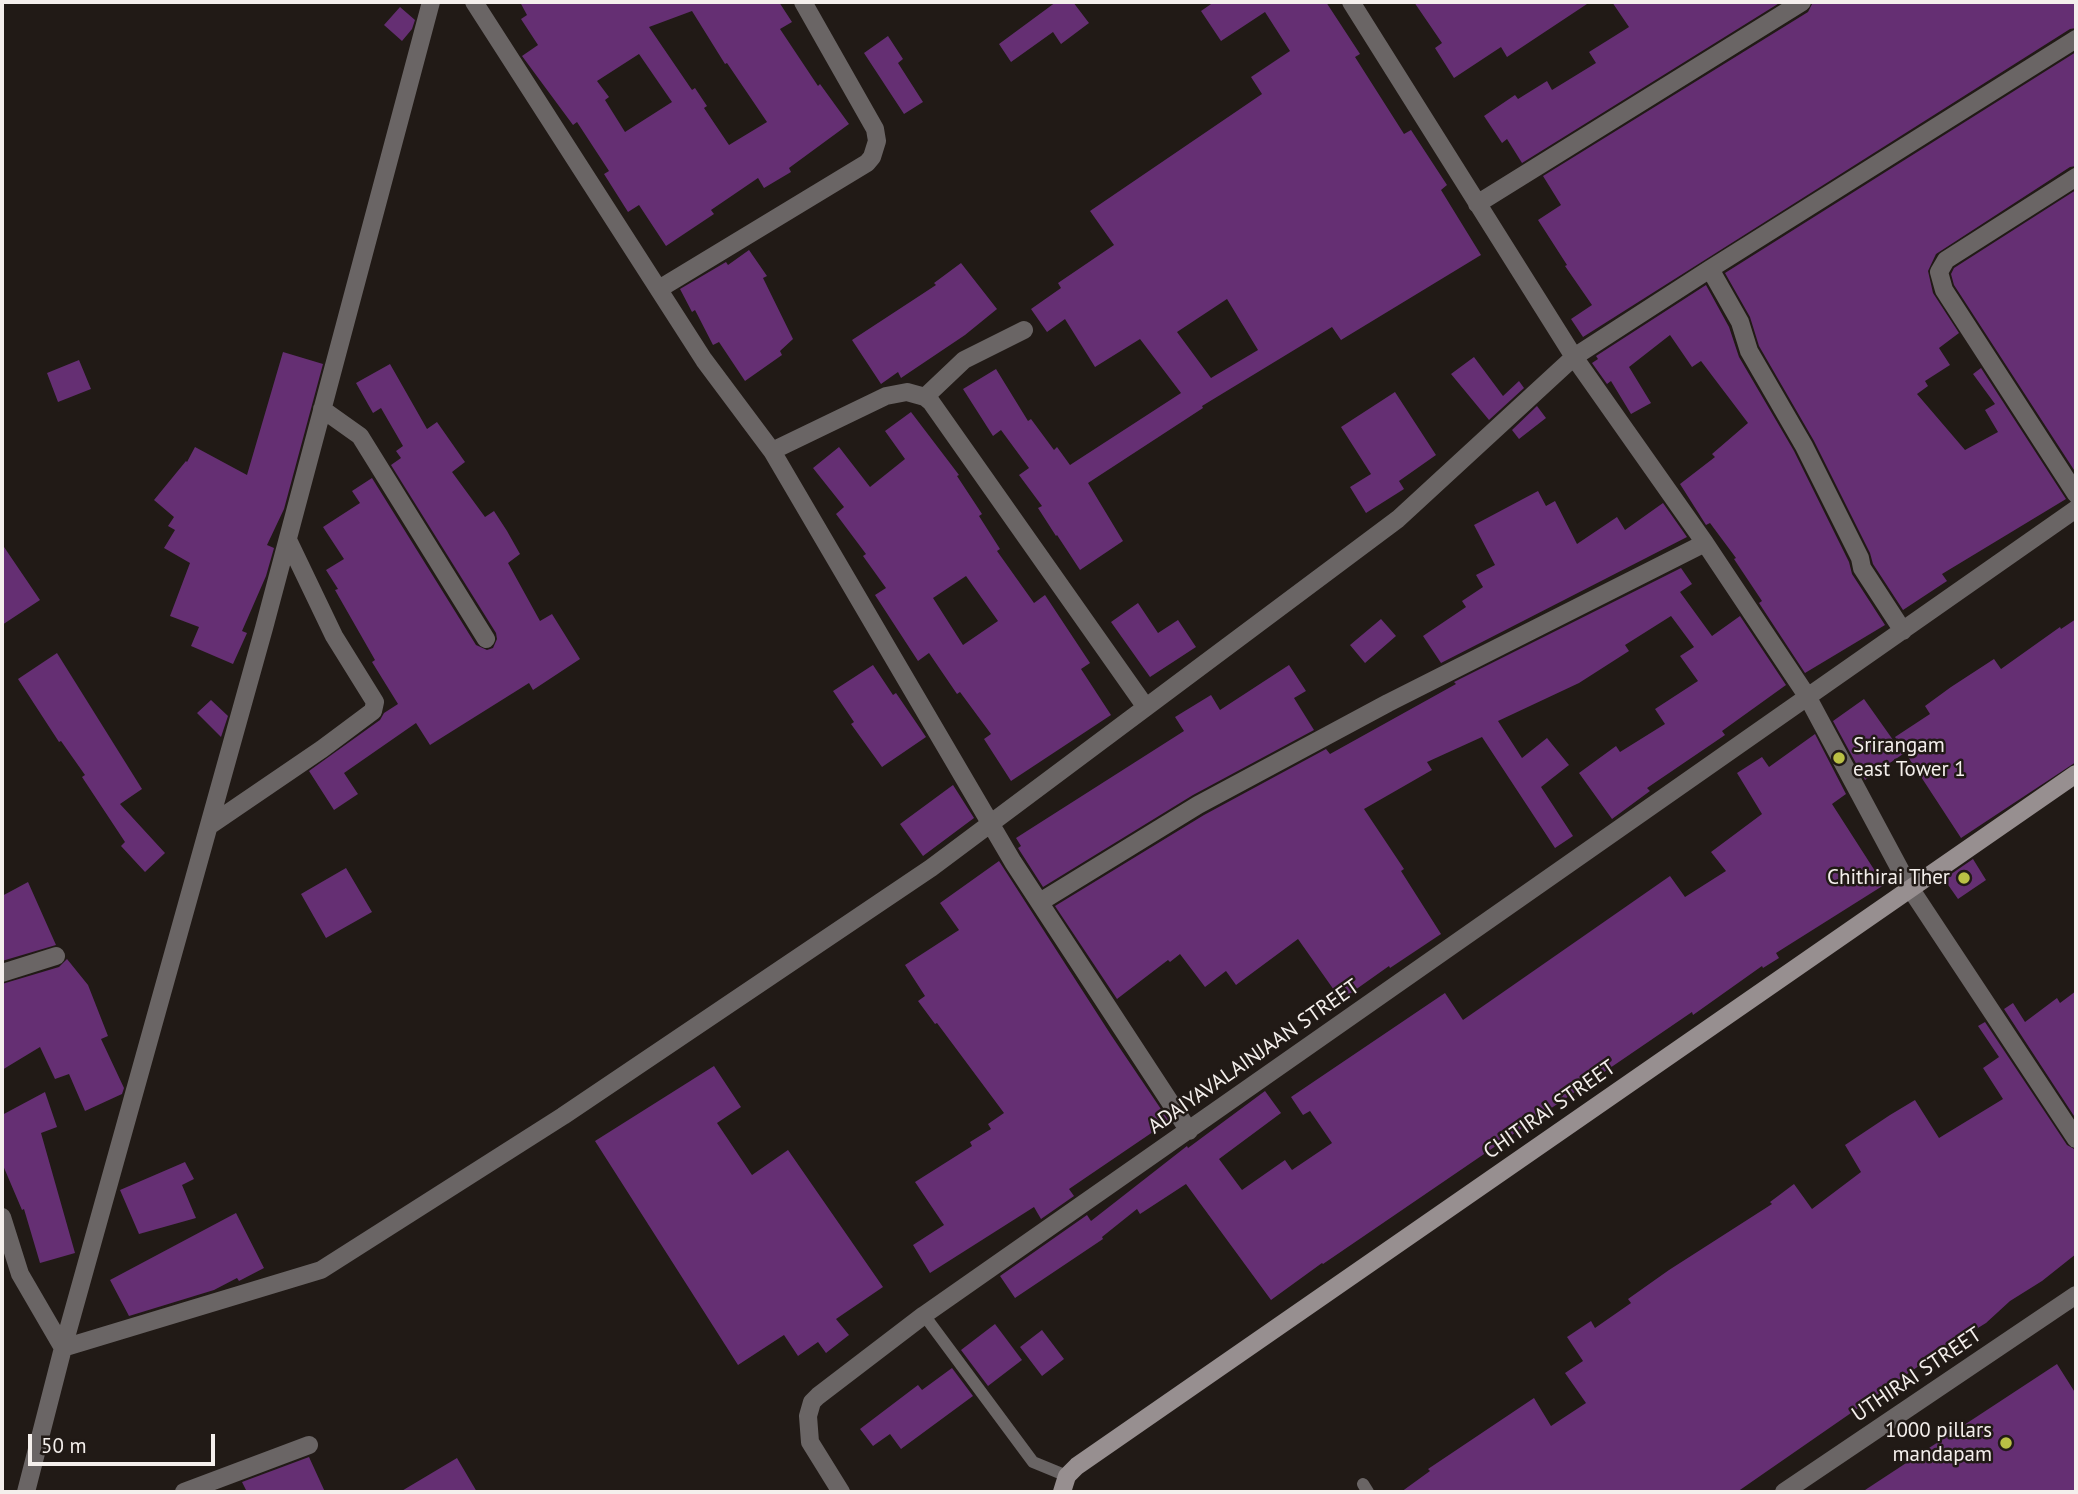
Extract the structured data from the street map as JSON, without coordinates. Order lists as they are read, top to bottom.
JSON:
{
  "streets": {
    "street": ["ADAIYAVALAINJAAN STREET", "CHITIRAI STREET", "UTHIRAI STREET"]
  },
  "places": ["Srirangam east Tower 1", "Chithirai Ther", "1000 pillars mandapam"],
  "scale_bar": "50 m"
}
